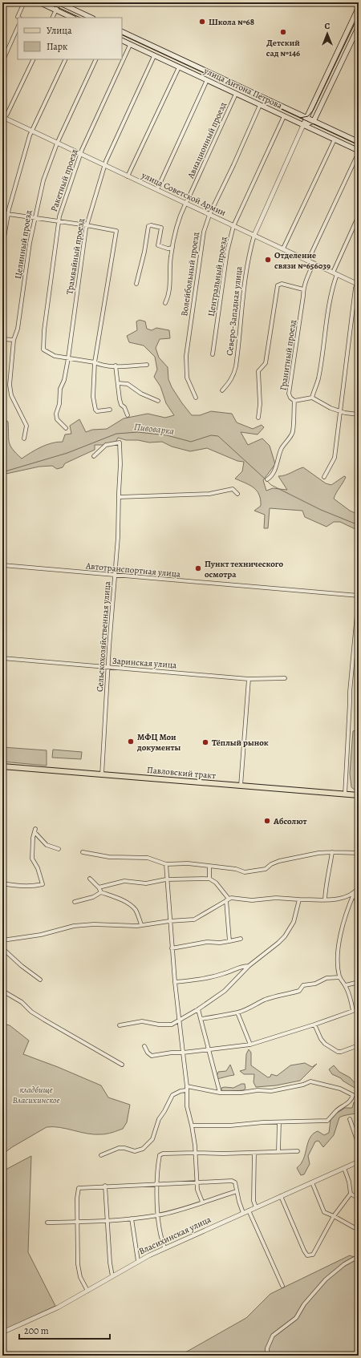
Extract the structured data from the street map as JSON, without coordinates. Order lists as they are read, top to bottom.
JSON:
{
  "streets": {
    "main road": ["улица Антона Петрова", "Северо-Западная улица", "Павловский тракт"],
    "street": [
      "Авиационный проезд",
      "Ракетный проезд",
      "улица Советской Армии",
      "Целинный проезд",
      "Трамвайный проезд",
      "Волейбольный проезд",
      "Центральный проезд",
      "Гранитный проезд",
      "Автотранспортная улица",
      "Сельскохозяйственная улица",
      "Заринская улица",
      "Власихинская улица"
    ]
  },
  "crossings": [
    ["улица Антона Петрова", "Авиационный проезд"],
    ["улица Антона Петрова", "Ракетный проезд"],
    ["улица Антона Петрова", "Трамвайный проезд"],
    ["улица Антона Петрова", "Волейбольный проезд"],
    ["улица Антона Петрова", "Центральный проезд"],
    ["улица Антона Петрова", "Северо-Западная улица"],
    ["Авиационный проезд", "улица Советской Армии"],
    ["Ракетный проезд", "улица Советской Армии"],
    ["Ракетный проезд", "Трамвайный проезд"],
    ["улица Советской Армии", "Целинный проезд"],
    ["улица Советской Армии", "Трамвайный проезд"],
    ["улица Советской Армии", "Волейбольный проезд"],
    ["улица Советской Армии", "Центральный проезд"],
    ["улица Советской Армии", "Северо-Западная улица"],
    ["улица Советской Армии", "Гранитный проезд"],
    ["Автотранспортная улица", "Сельскохозяйственная улица"],
    ["Сельскохозяйственная улица", "Заринская улица"],
    ["Сельскохозяйственная улица", "Павловский тракт"]
  ],
  "water": ["Пивоварка"],
  "parks": ["кладбище Власихинское"],
  "places": [
    "Школа №68",
    "Детский сад №146",
    "Отделение связи №656039",
    "Пункт технического осмотра",
    "МФЦ Мои документы",
    "Тёплый рынок",
    "Абсолют"
  ],
  "legend": ["Улица", "Парк"],
  "scale_bar": "200 m",
  "north": "top"
}
